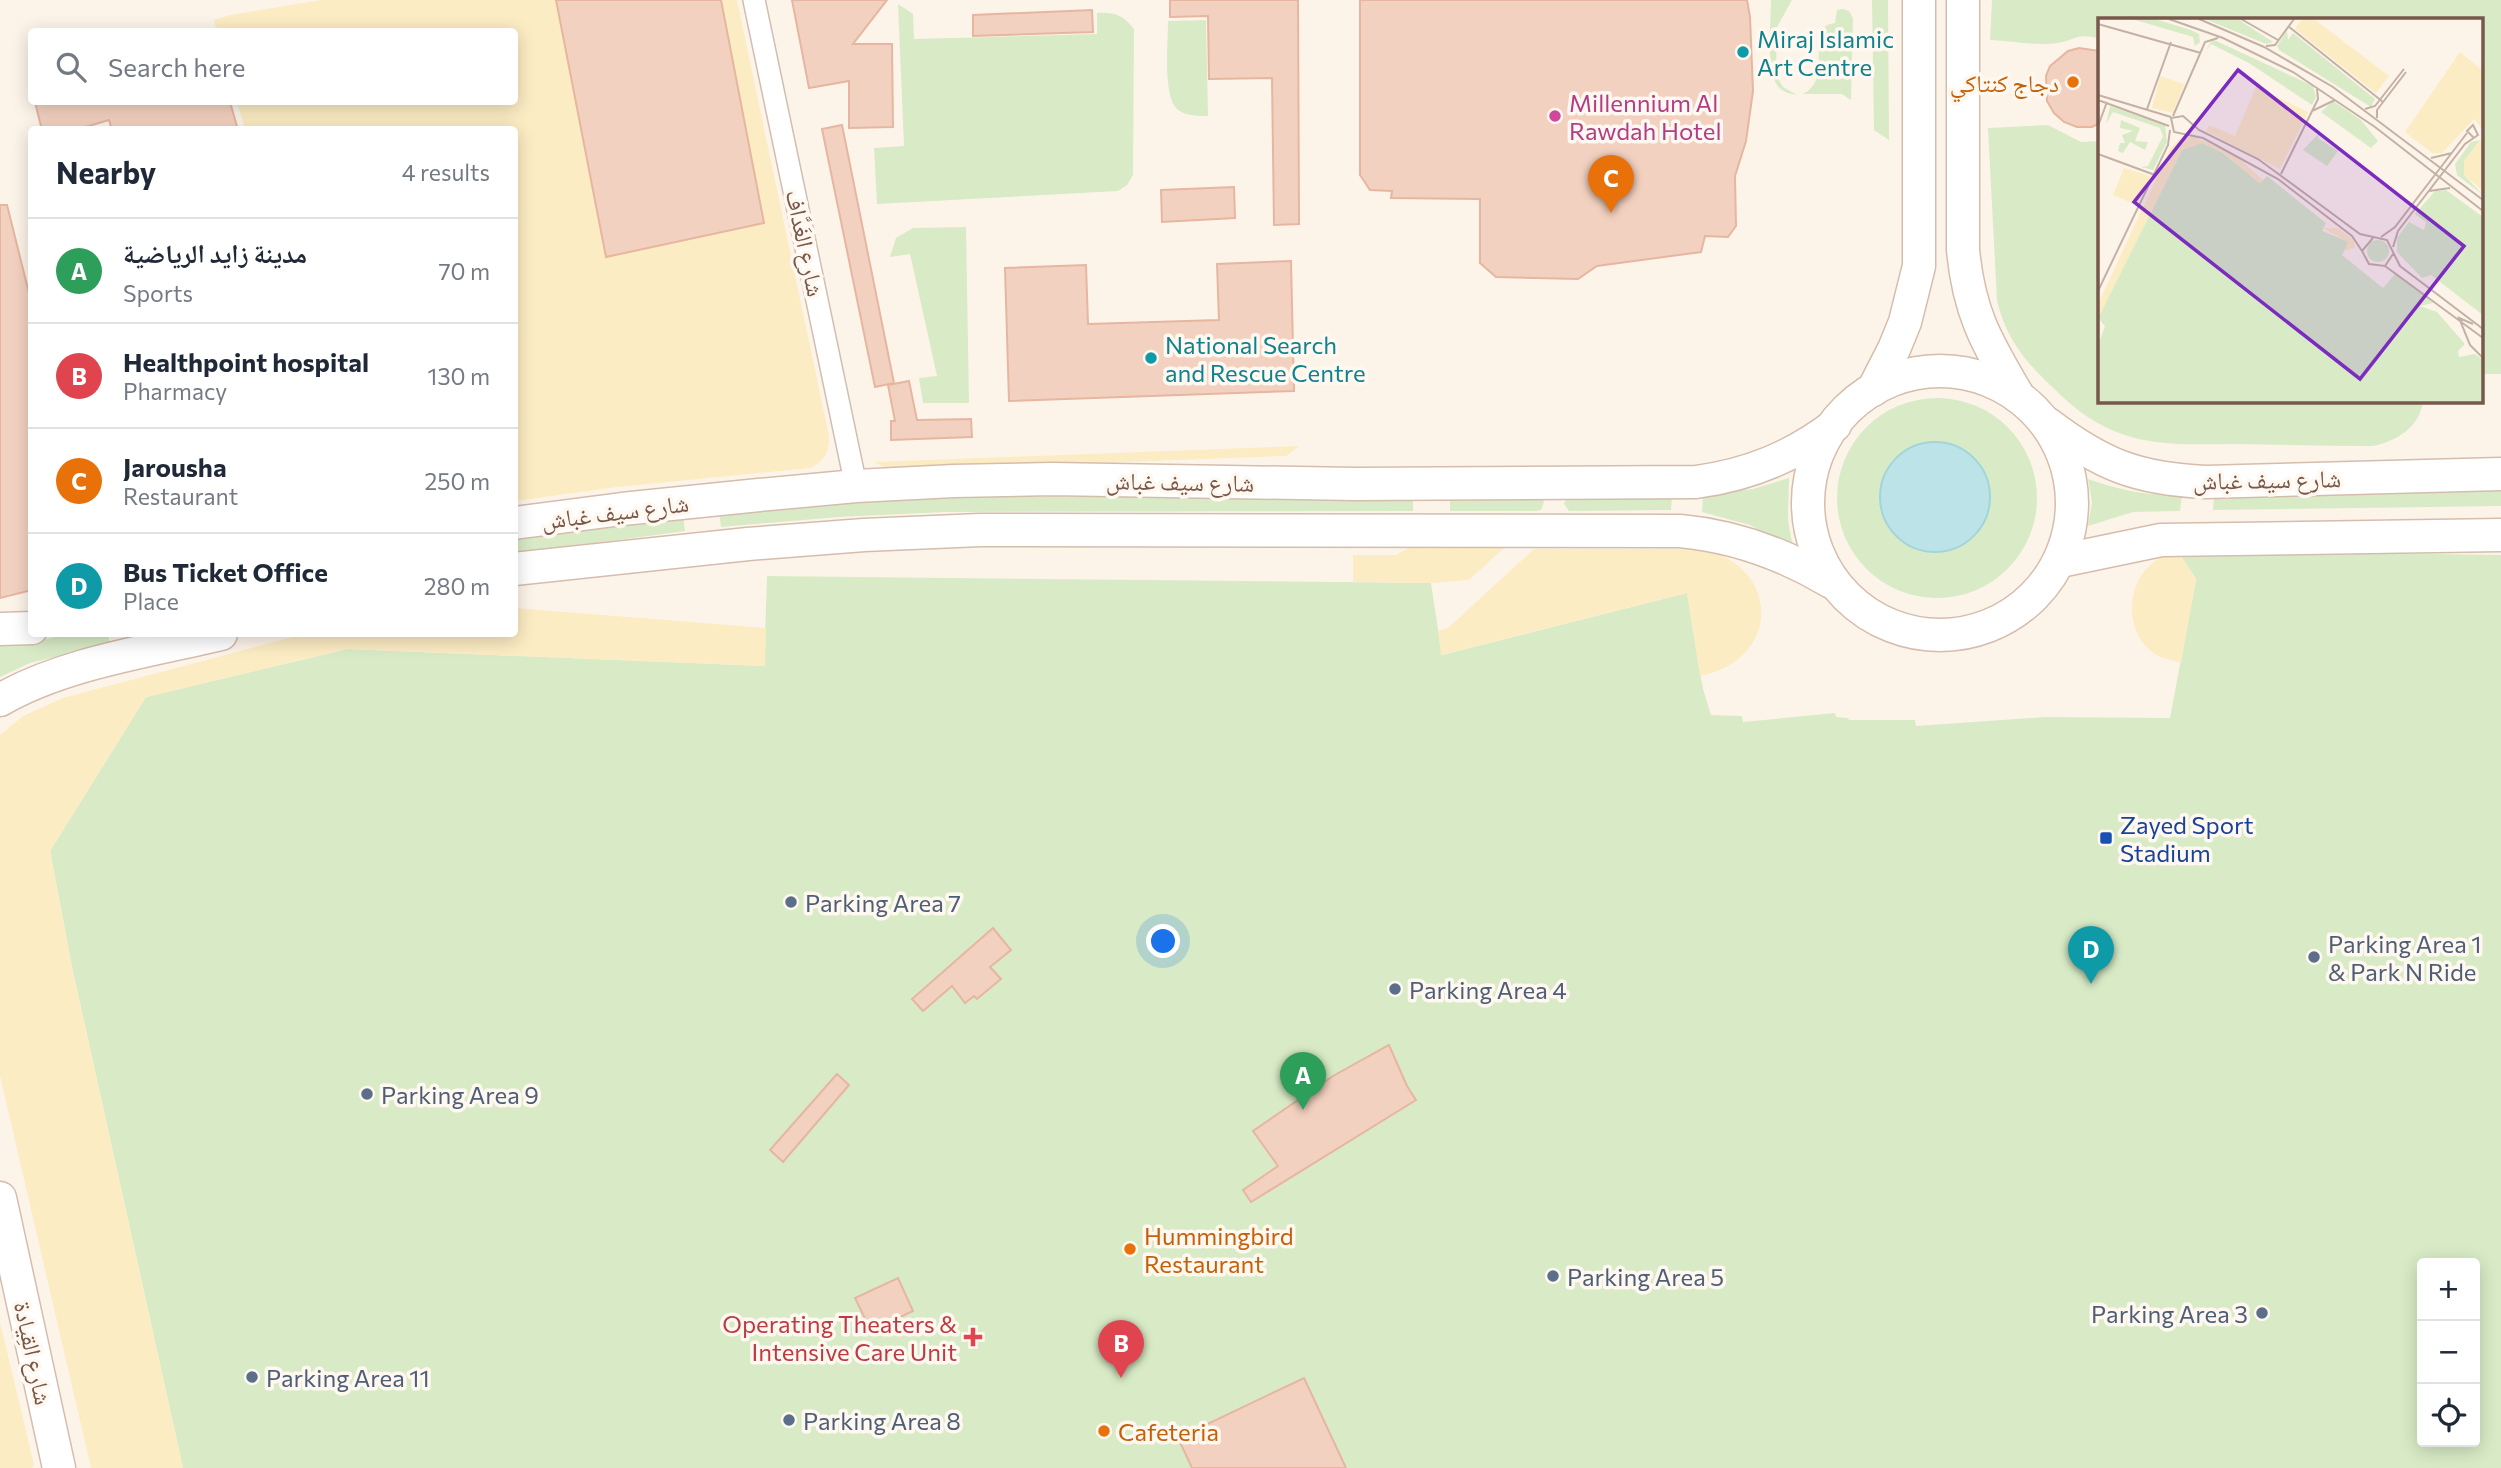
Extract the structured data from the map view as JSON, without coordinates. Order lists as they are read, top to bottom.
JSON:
{
  "streets": {
    "street": ["شارع الغَدَّاف", "شارع سيف غباش", "شارع القِيادة"]
  },
  "crossings": [
    ["شارع الغَدَّاف", "شارع سيف غباش"]
  ],
  "places": {
    "other": [
      "Miraj Islamic Art Centre",
      "دجاج كنتاكي",
      "Millennium Al Rawdah Hotel",
      "National Search and Rescue Centre",
      "Parking Area 7",
      "Parking Area 1 & Park N Ride",
      "Parking Area 4",
      "Parking Area 9",
      "Hummingbird Restaurant",
      "Parking Area 5",
      "Parking Area 3",
      "Parking Area 11",
      "Parking Area 8",
      "Cafeteria"
    ],
    "transit": ["Zayed Sport Stadium"],
    "health": ["Operating Theaters & Intensive Care Unit"]
  },
  "page": {
    "search": "Search here",
    "heading": ["Nearby", "4 results"],
    "pins": [
      "C",
      "D",
      "A",
      "B"
    ],
    "list": [
      {
        "mark": "A",
        "name": "مدينة زايد الرياضية",
        "note": "Sports",
        "value": "70 m"
      },
      {
        "mark": "B",
        "name": "Healthpoint hospital",
        "note": "Pharmacy",
        "value": "130 m"
      },
      {
        "mark": "C",
        "name": "Jarousha",
        "note": "Restaurant",
        "value": "250 m"
      },
      {
        "mark": "D",
        "name": "Bus Ticket Office",
        "note": "Place",
        "value": "280 m"
      }
    ],
    "map_buttons": ["+", "−"]
  }
}
